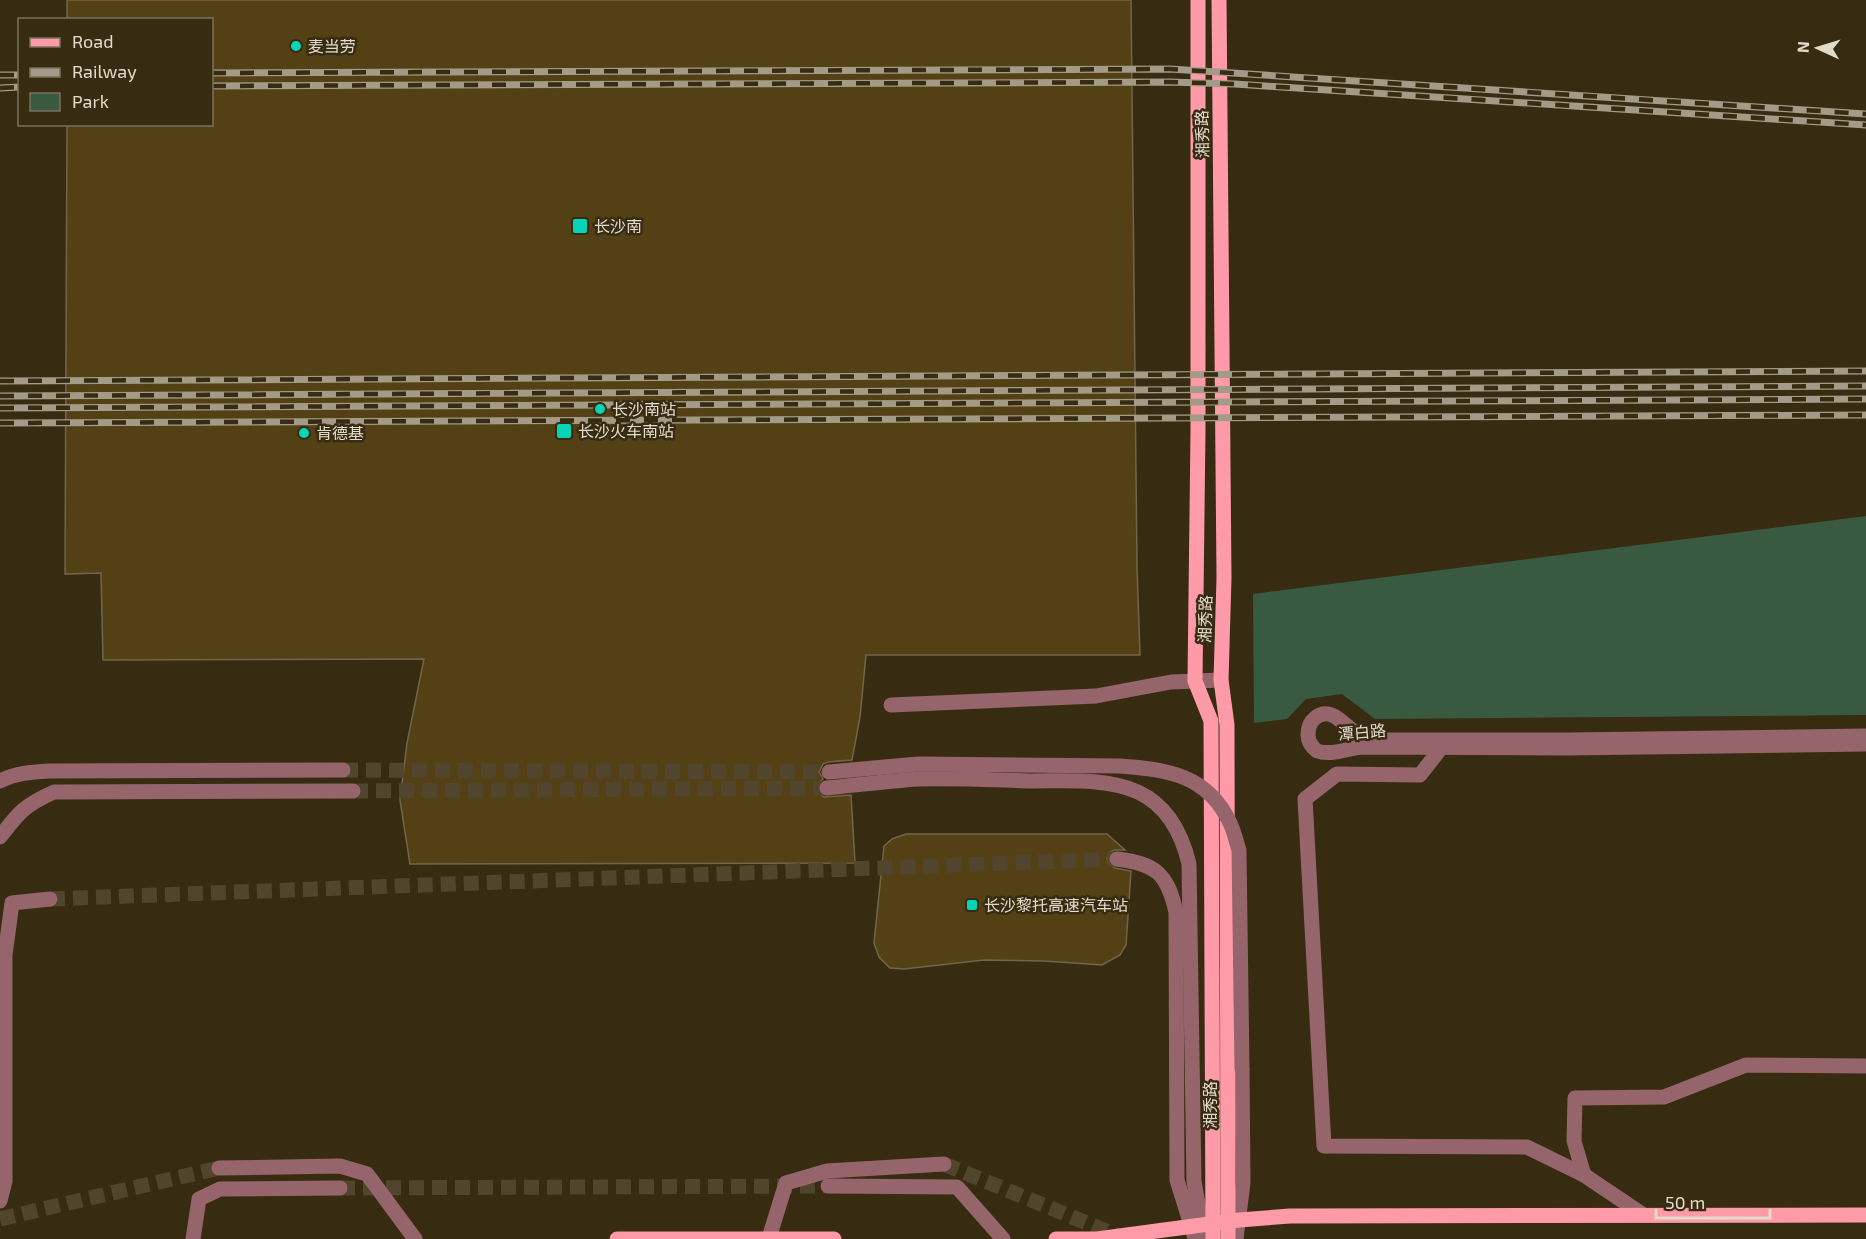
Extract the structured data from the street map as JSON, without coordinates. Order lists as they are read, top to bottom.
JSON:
{
  "streets": {
    "main road": ["湘秀路"],
    "street": ["潭白路"]
  },
  "places": {
    "other": ["麦当劳", "长沙南站", "肯德基"],
    "transit": ["长沙南", "长沙火车南站", "长沙黎托高速汽车站"]
  },
  "legend": ["Road", "Railway", "Park"],
  "scale_bar": "50 m",
  "north": "left"
}
